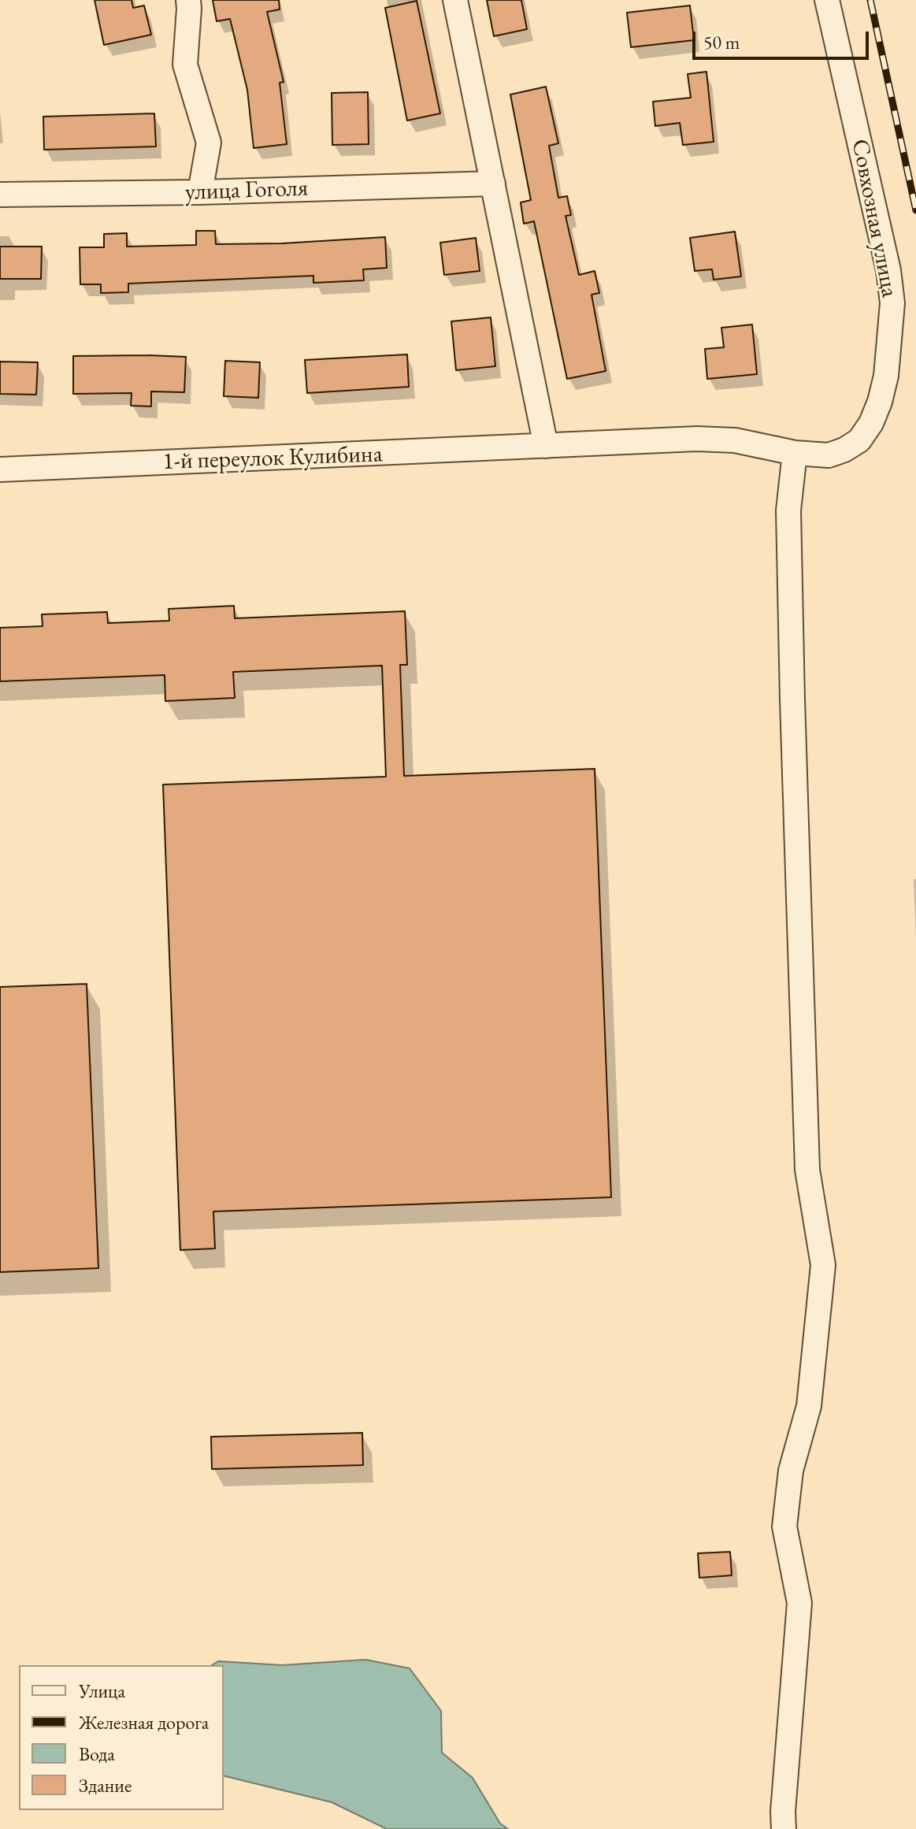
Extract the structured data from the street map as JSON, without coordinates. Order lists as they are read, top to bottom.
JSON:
{
  "streets": {
    "street": ["улица Гоголя", "Совхозная улица", "1-й переулок Кулибина"]
  },
  "crossings": [
    ["Совхозная улица", "1-й переулок Кулибина"]
  ],
  "legend": [
    "Улица",
    "Железная дорога",
    "Вода",
    "Здание"
  ],
  "scale_bar": "50 m"
}
